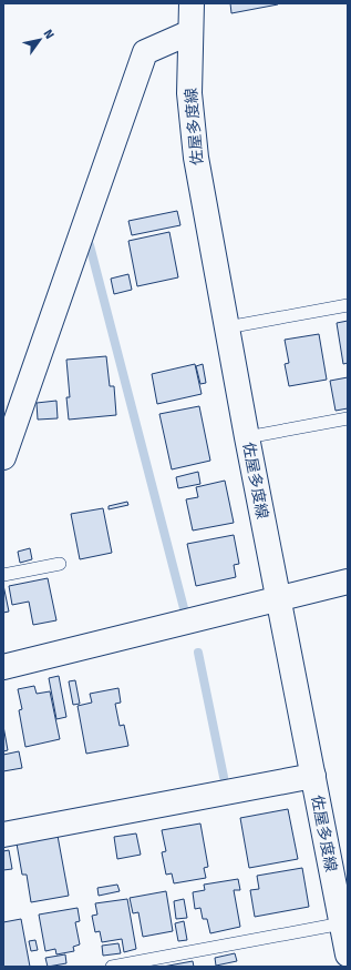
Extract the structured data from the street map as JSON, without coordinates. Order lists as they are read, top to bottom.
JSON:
{
  "streets": {
    "street": ["佐屋多度線"]
  },
  "north": "top right"
}
